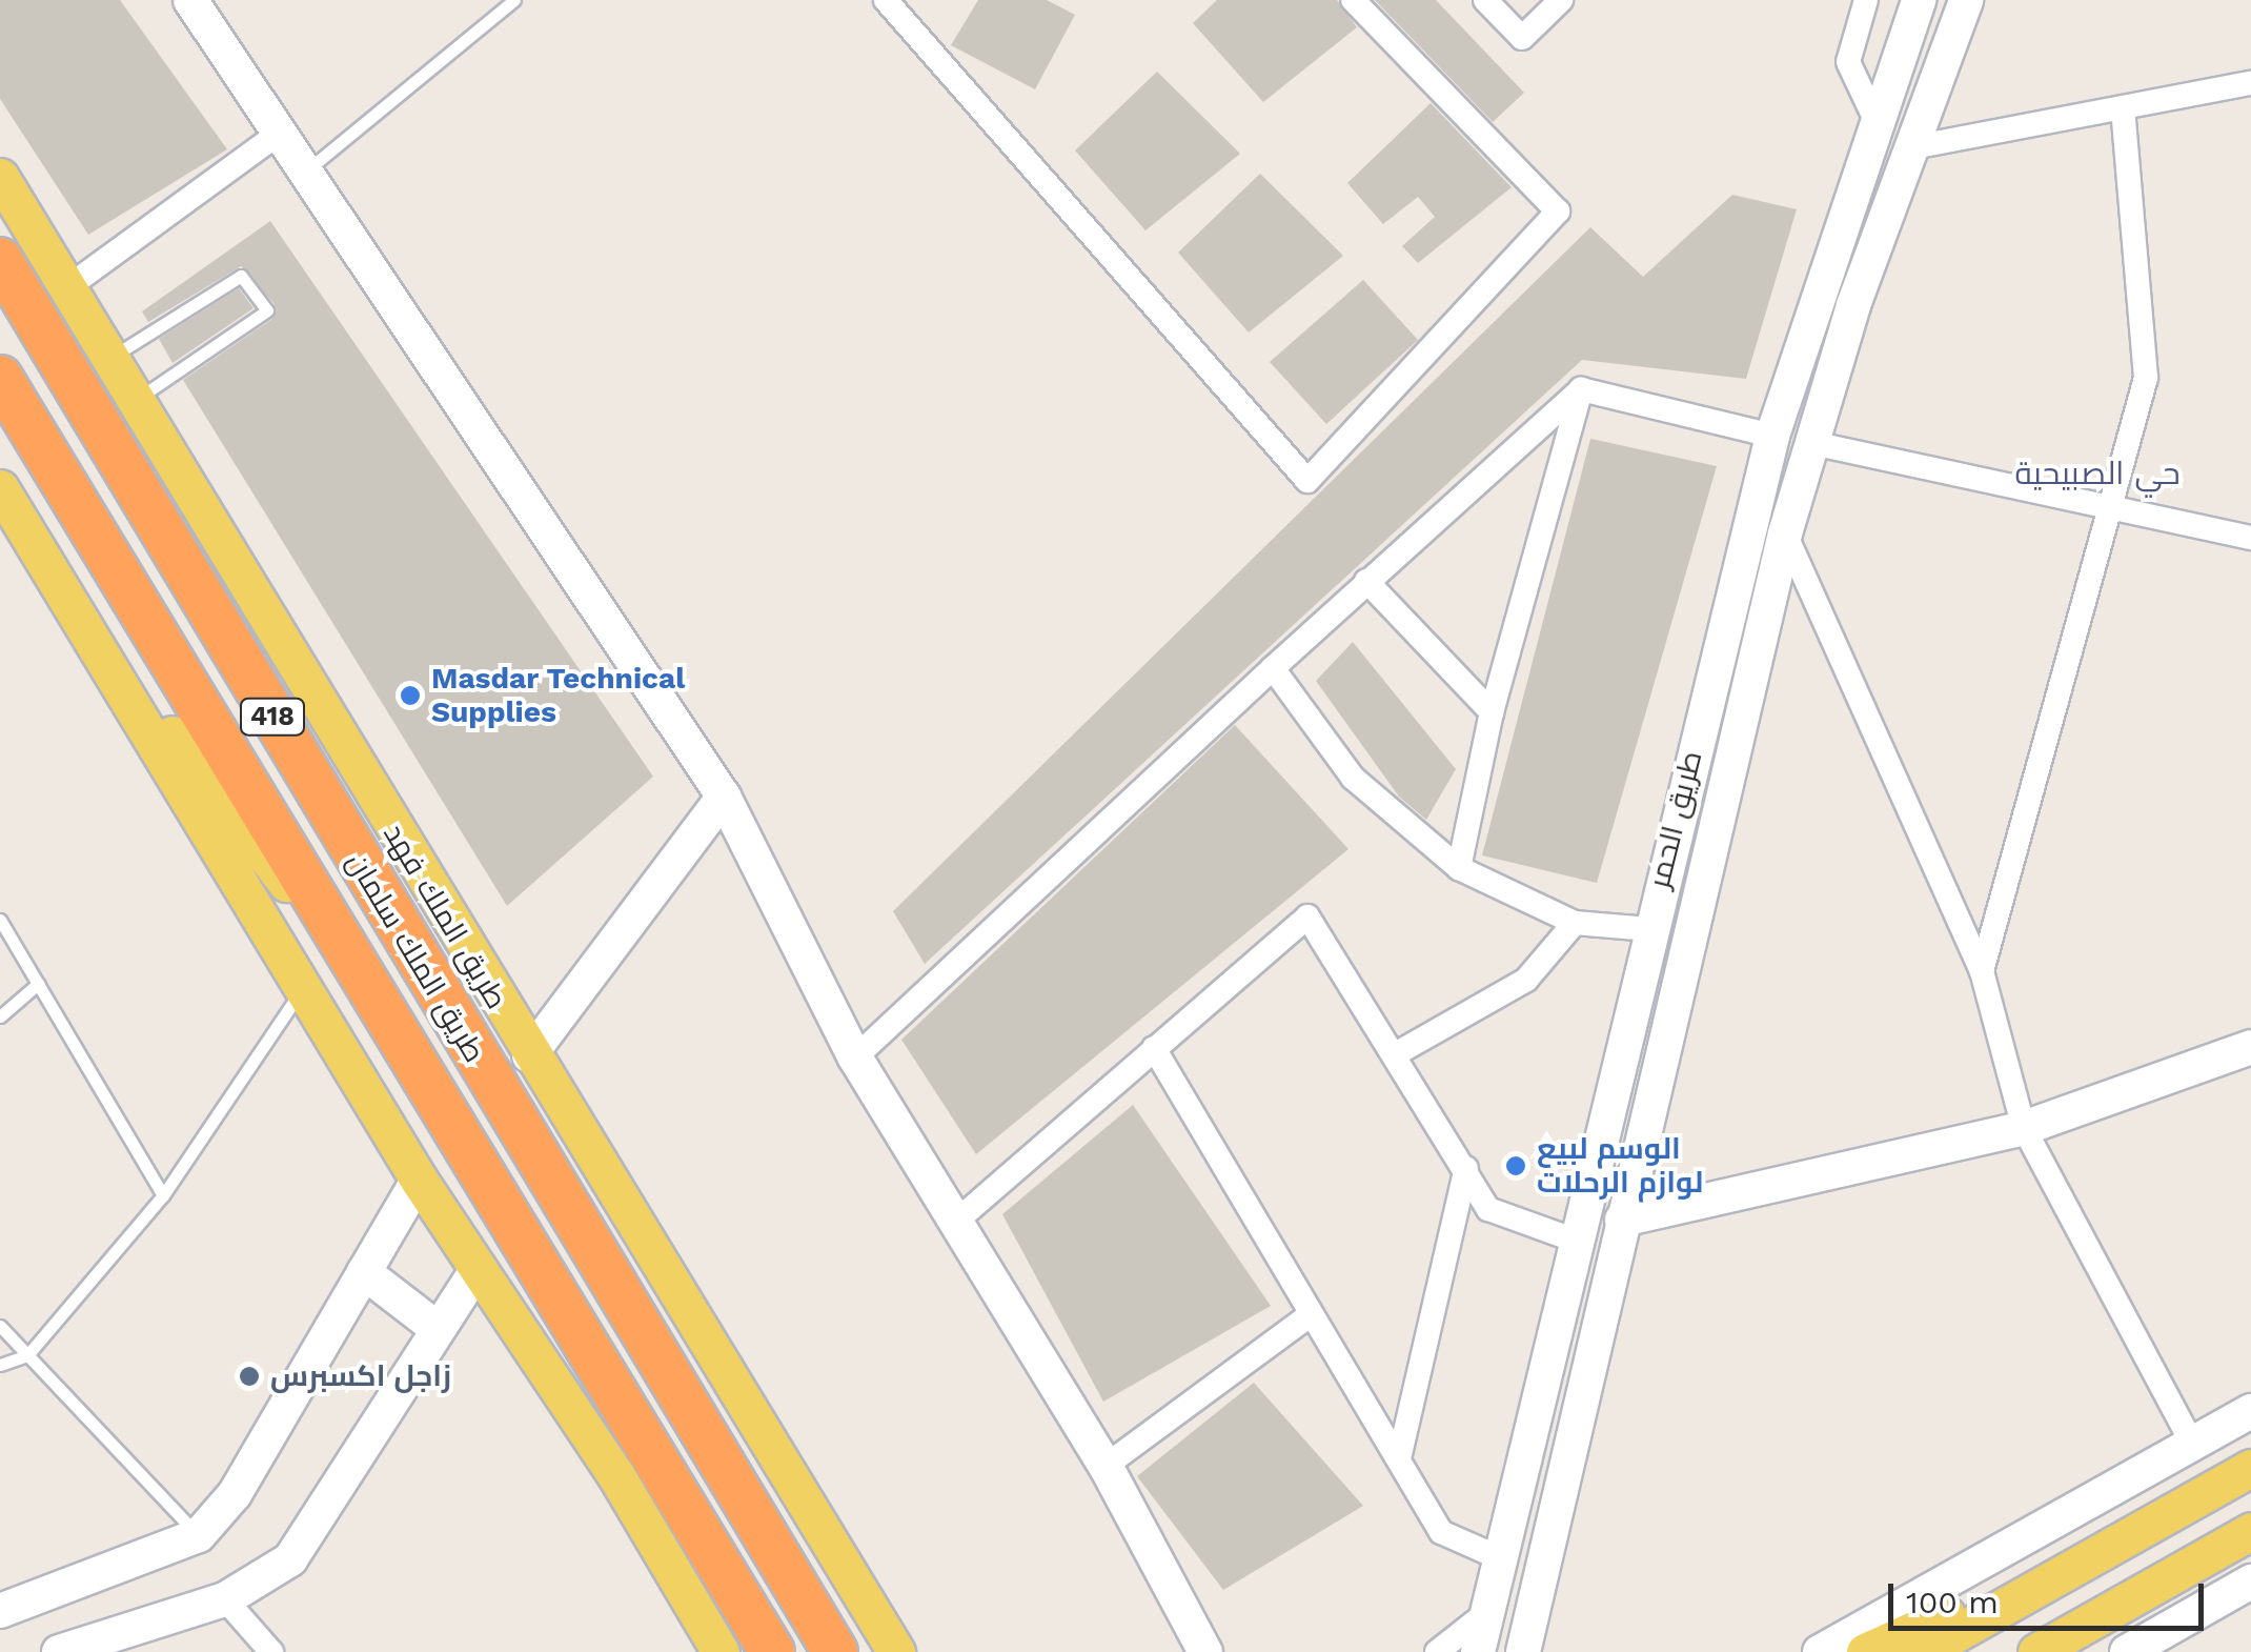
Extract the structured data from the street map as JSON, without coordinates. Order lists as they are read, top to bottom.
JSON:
{
  "streets": {
    "highway": ["418", "طريق الملك سلمان"],
    "main road": ["طريق الملك فهد"],
    "street": ["طريق الحمر"]
  },
  "districts": ["حي الصبيحية"],
  "places": ["Masdar Technical Supplies", "الوسم لبيع لوازم الرحلات", "زاجل اكسبرس"],
  "scale_bar": "100 m"
}
